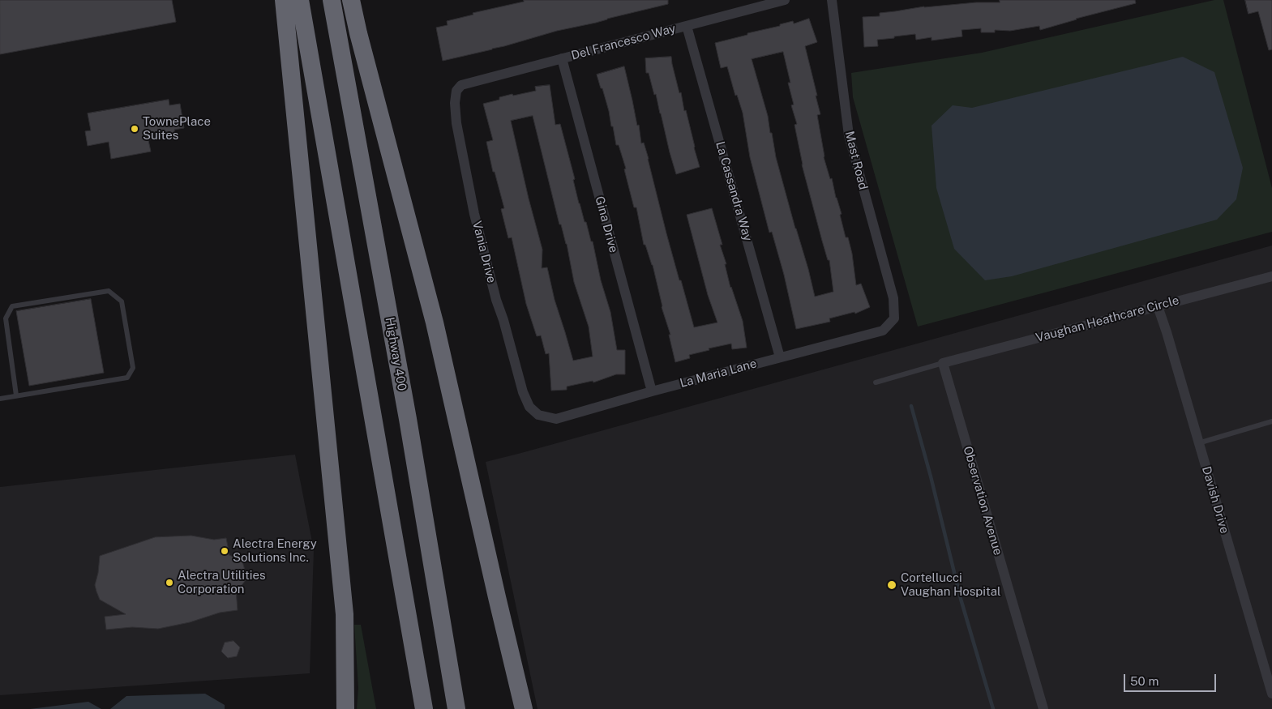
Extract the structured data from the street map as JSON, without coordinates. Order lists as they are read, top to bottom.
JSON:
{
  "streets": {
    "highway": ["Highway 400"],
    "street": [
      "Del Francesco Way",
      "Mast Road",
      "La Cassandra Way",
      "Gina Drive",
      "Vania Drive",
      "Vaughan Heathcare Circle",
      "La Maria Lane",
      "Davish Drive",
      "Observation Avenue"
    ]
  },
  "crossings": [
    ["Del Francesco Way", "La Cassandra Way"],
    ["Del Francesco Way", "Gina Drive"],
    ["Del Francesco Way", "Vania Drive"],
    ["Mast Road", "La Maria Lane"],
    ["La Cassandra Way", "La Maria Lane"],
    ["Gina Drive", "La Maria Lane"],
    ["Vania Drive", "La Maria Lane"],
    ["Vaughan Heathcare Circle", "Davish Drive"],
    ["Vaughan Heathcare Circle", "Observation Avenue"]
  ],
  "places": [
    "TownePlace Suites",
    "Alectra Energy Solutions Inc.",
    "Alectra Utilities Corporation",
    "Cortellucci Vaughan Hospital"
  ],
  "scale_bar": "50 m"
}
